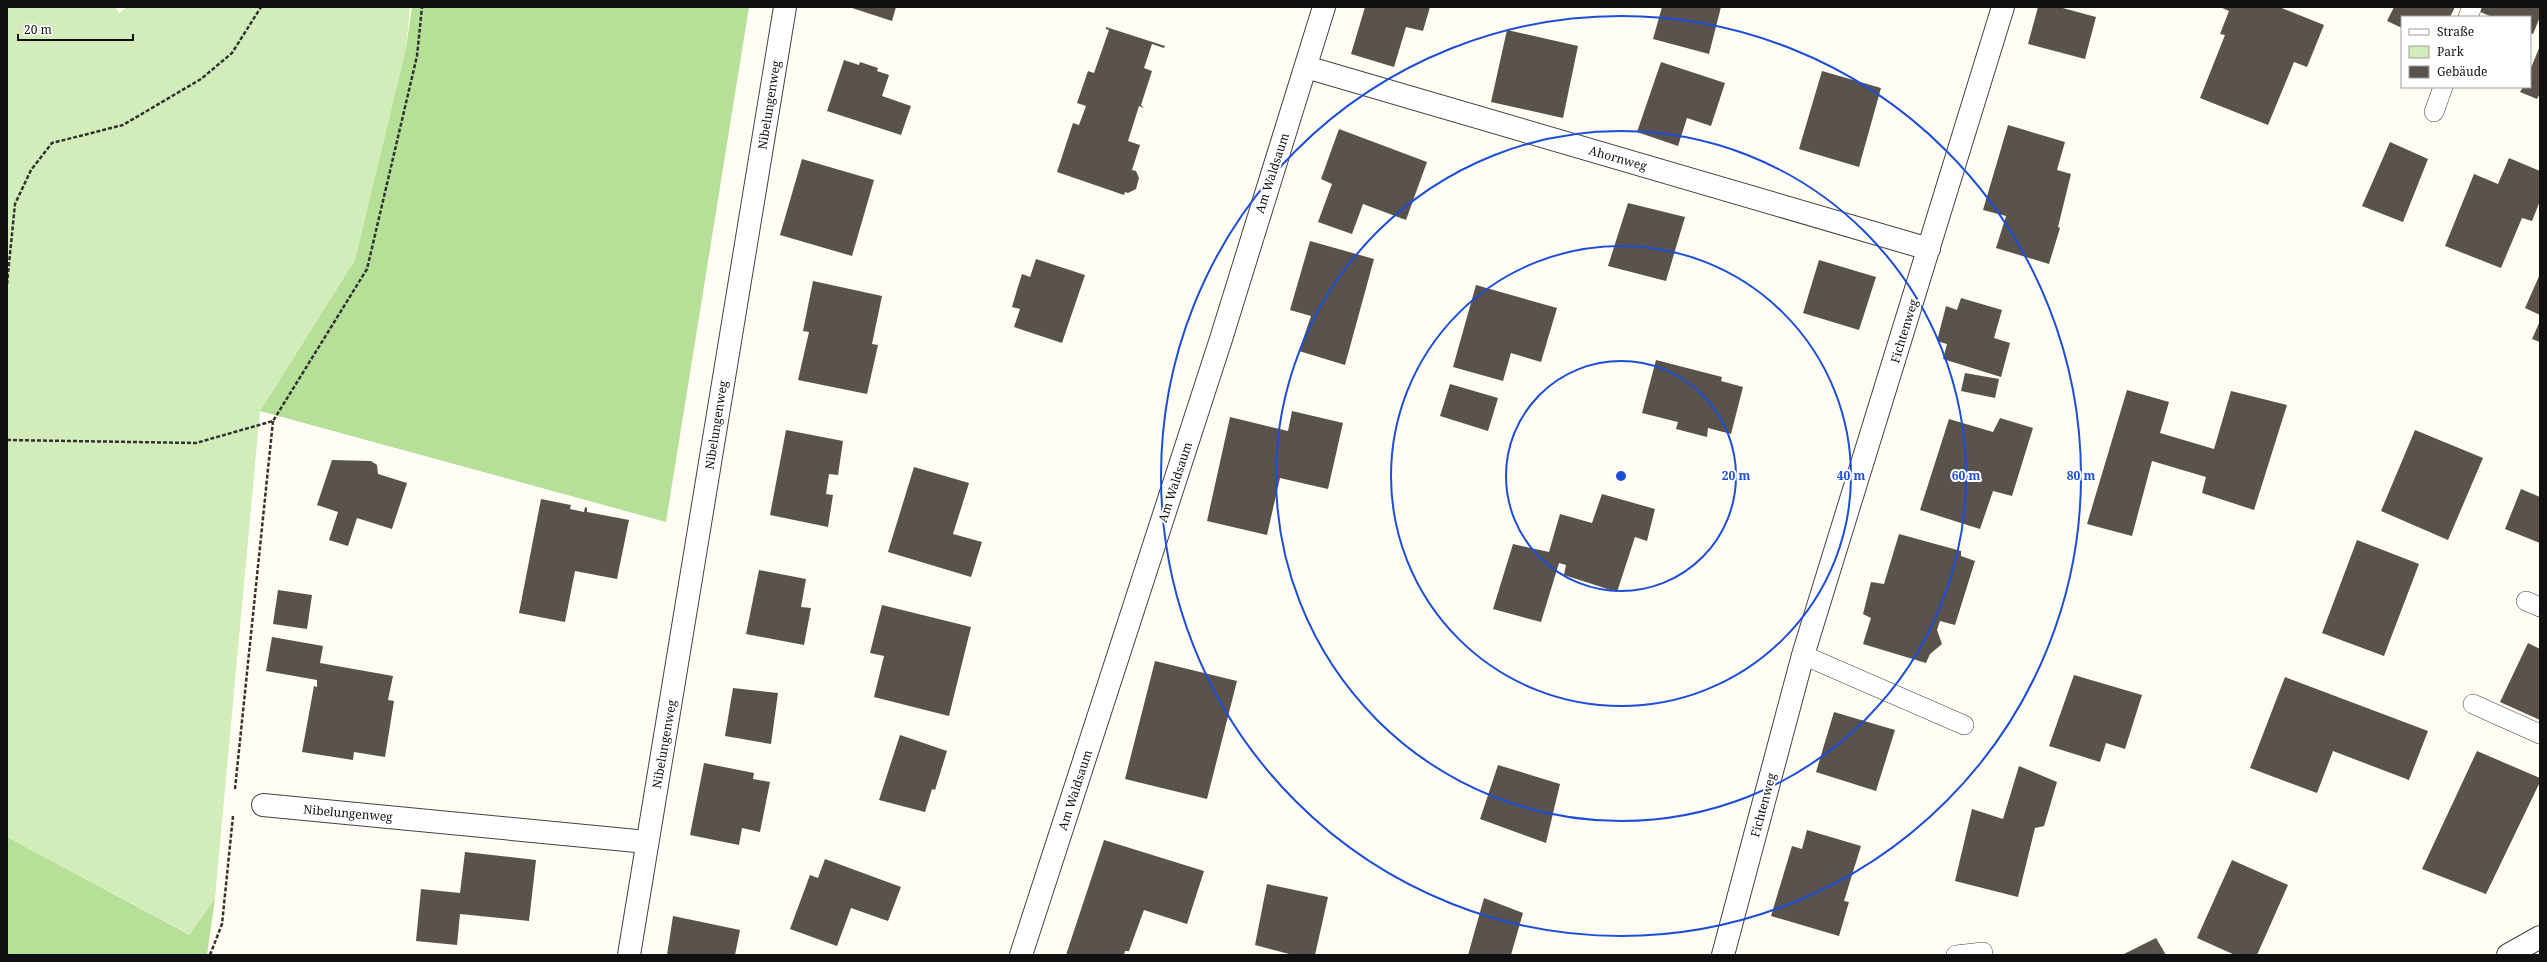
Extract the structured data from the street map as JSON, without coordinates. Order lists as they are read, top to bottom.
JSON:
{
  "streets": {
    "street": [
      "Nibelungenweg",
      "Ahornweg",
      "Am Waldsaum",
      "Fichtenweg"
    ]
  },
  "crossings": [
    ["Ahornweg", "Am Waldsaum"],
    ["Ahornweg", "Fichtenweg"]
  ],
  "legend": ["Straße", "Park", "Gebäude"],
  "scale_bar": "20 m",
  "rings": [
    "20 m",
    "40 m",
    "60 m",
    "80 m"
  ]
}
